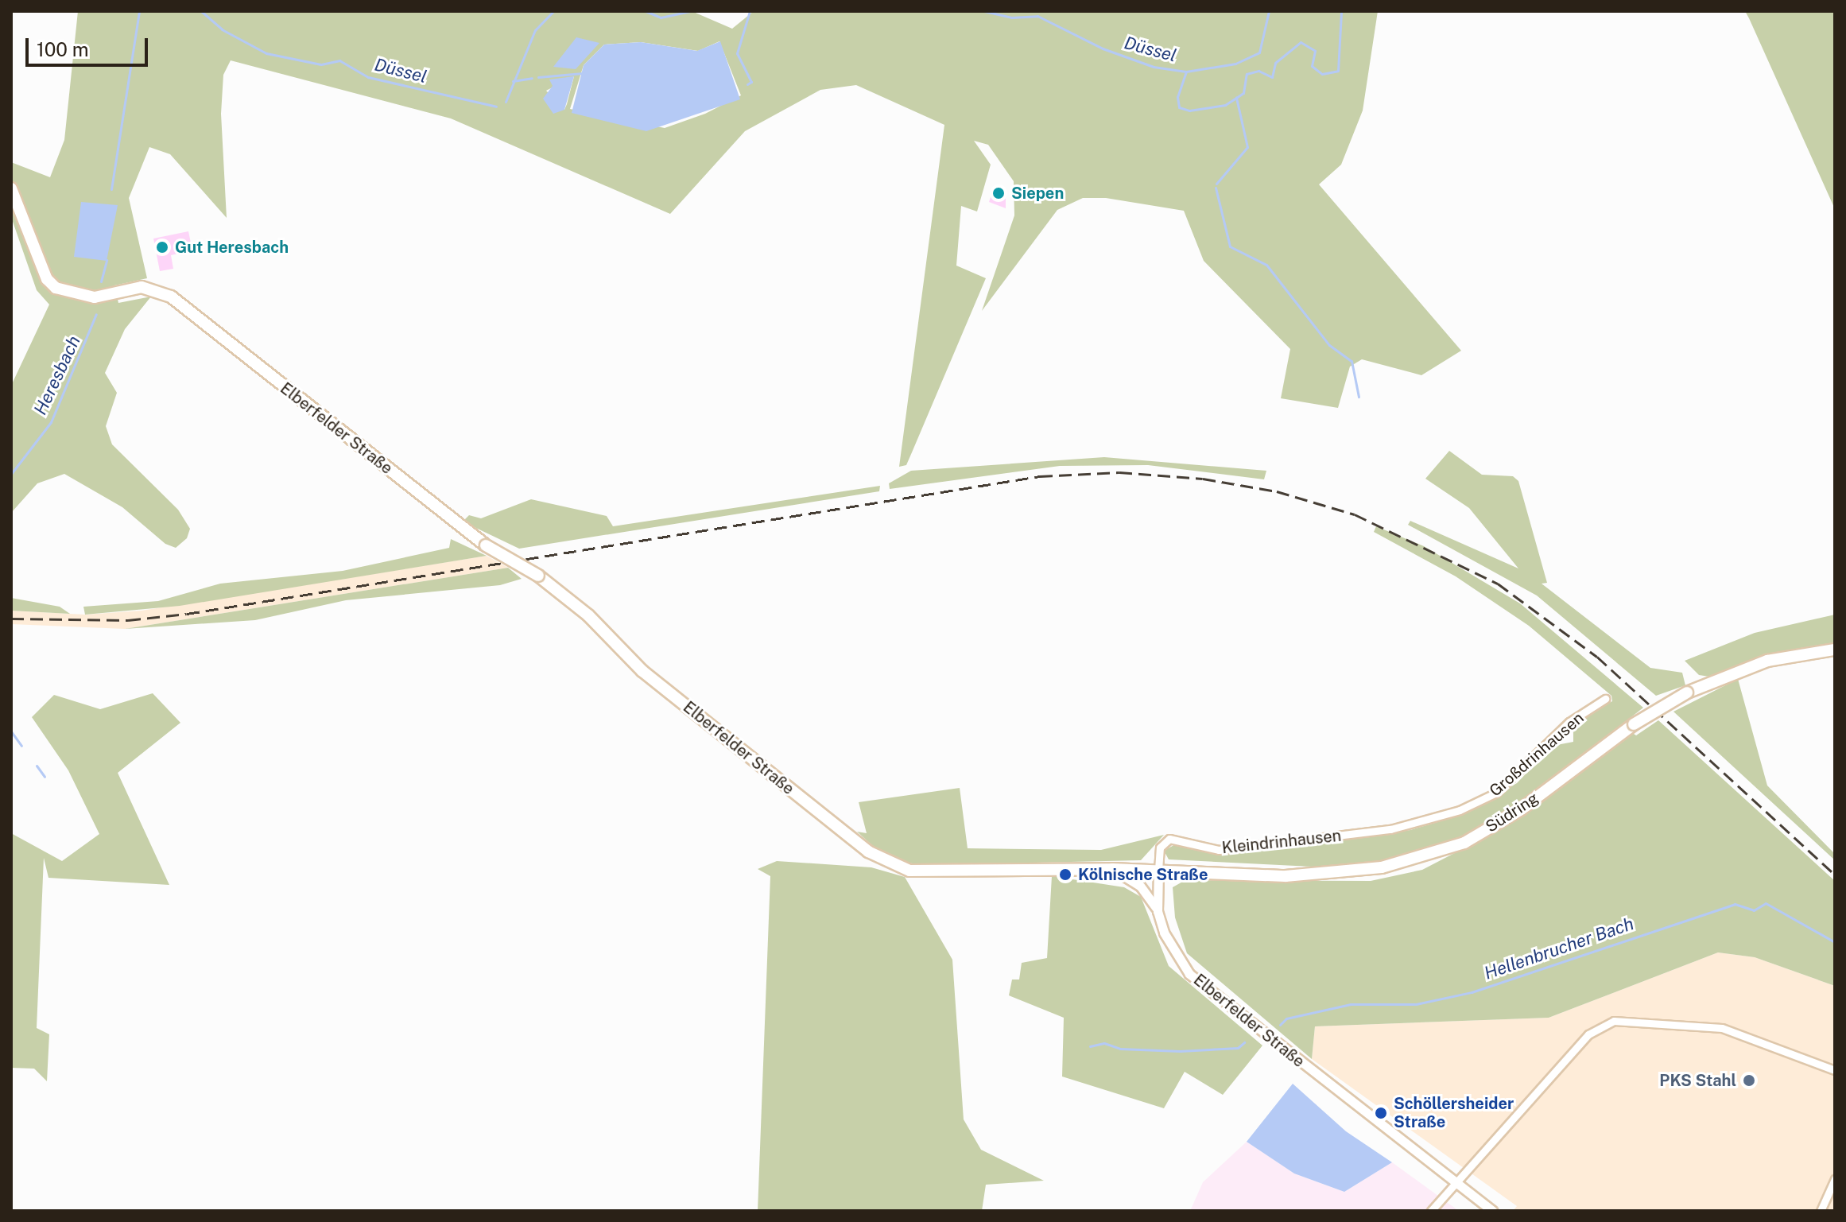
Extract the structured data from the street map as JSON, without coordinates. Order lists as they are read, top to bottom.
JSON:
{
  "streets": {
    "main road": ["Elberfelder Straße", "Südring"],
    "street": ["Großdrinhausen", "Kleindrinhausen"]
  },
  "crossings": [
    ["Elberfelder Straße", "Südring"],
    ["Elberfelder Straße", "Kleindrinhausen"],
    ["Großdrinhausen", "Kleindrinhausen"],
    ["Südring", "Kleindrinhausen"]
  ],
  "water": ["Düssel", "Heresbach", "Hellenbrucher Bach"],
  "places": [
    "Siepen",
    "Gut Heresbach",
    "Kölnische Straße",
    "PKS Stahl",
    "Schöllersheider Straße"
  ],
  "scale_bar": "100 m"
}
